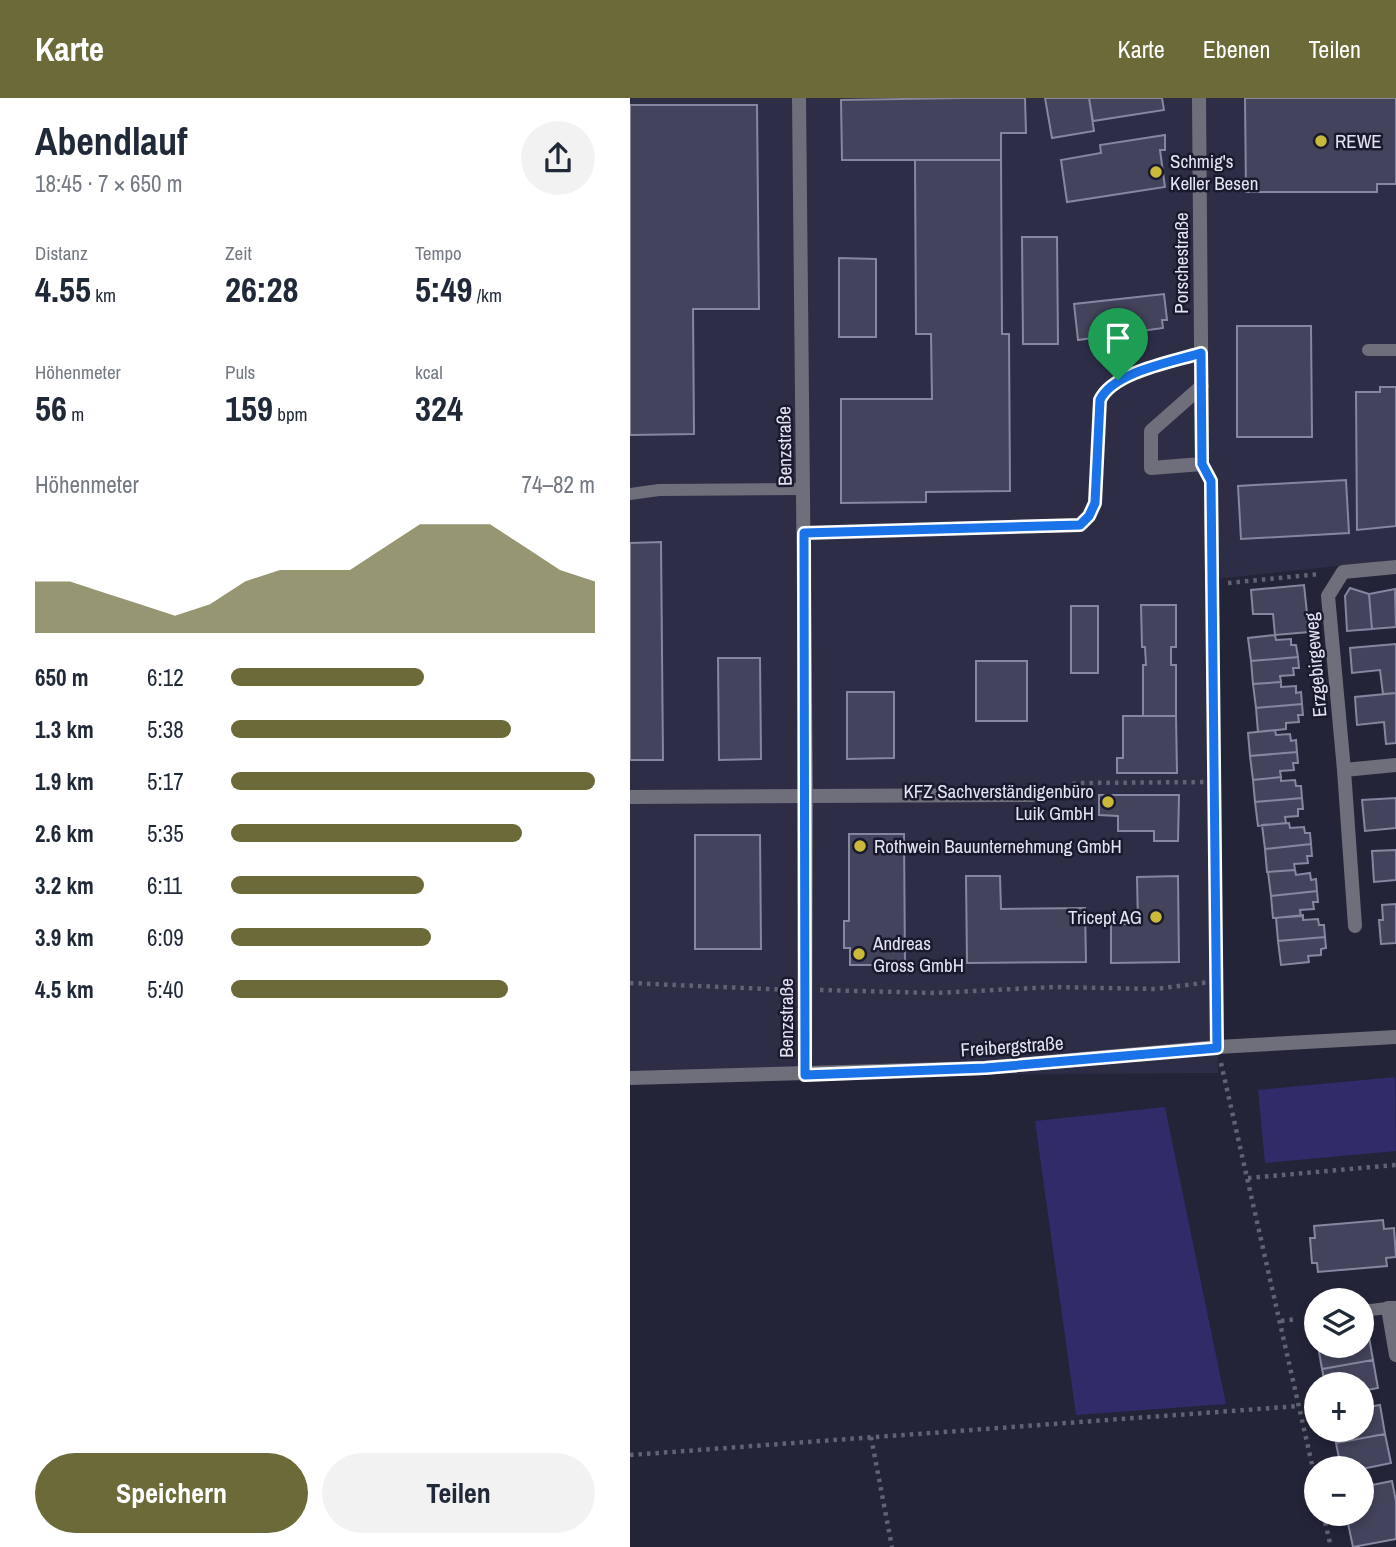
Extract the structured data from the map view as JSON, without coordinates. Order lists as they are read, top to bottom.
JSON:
{
  "streets": {
    "street": [
      "Porschestraße",
      "Benzstraße",
      "Erzgebirgeweg",
      "Freibergstraße"
    ]
  },
  "crossings": [
    ["Benzstraße", "Freibergstraße"]
  ],
  "places": [
    "REWE",
    "Schmig's Keller Besen",
    "KFZ Sachverständigenbüro Luik GmbH",
    "Rothwein Bauunternehmung GmbH",
    "Tricept AG",
    "Andreas Gross GmbH"
  ],
  "page": {
    "header": "Karte",
    "nav": ["Karte", "Ebenen", "Teilen"],
    "heading": ["Abendlauf", "18:45 · 7 × 650 m"],
    "stats": [
      ["Distanz", "4.55 km"],
      ["Zeit", "26:28"],
      ["Tempo", "5:49 /km"],
      ["Höhenmeter", "56 m"],
      ["Puls", "159 bpm"],
      ["kcal", "324"]
    ],
    "chart": ["Höhenmeter", "74–82 m"],
    "list": [
      {
        "name": "650 m",
        "note": "6:12"
      },
      {
        "name": "1.3 km",
        "note": "5:38"
      },
      {
        "name": "1.9 km",
        "note": "5:17"
      },
      {
        "name": "2.6 km",
        "note": "5:35"
      },
      {
        "name": "3.2 km",
        "note": "6:11"
      },
      {
        "name": "3.9 km",
        "note": "6:09"
      },
      {
        "name": "4.5 km",
        "note": "5:40"
      }
    ],
    "map_buttons": ["+", "−"],
    "buttons": ["Speichern", "Teilen"]
  }
}
